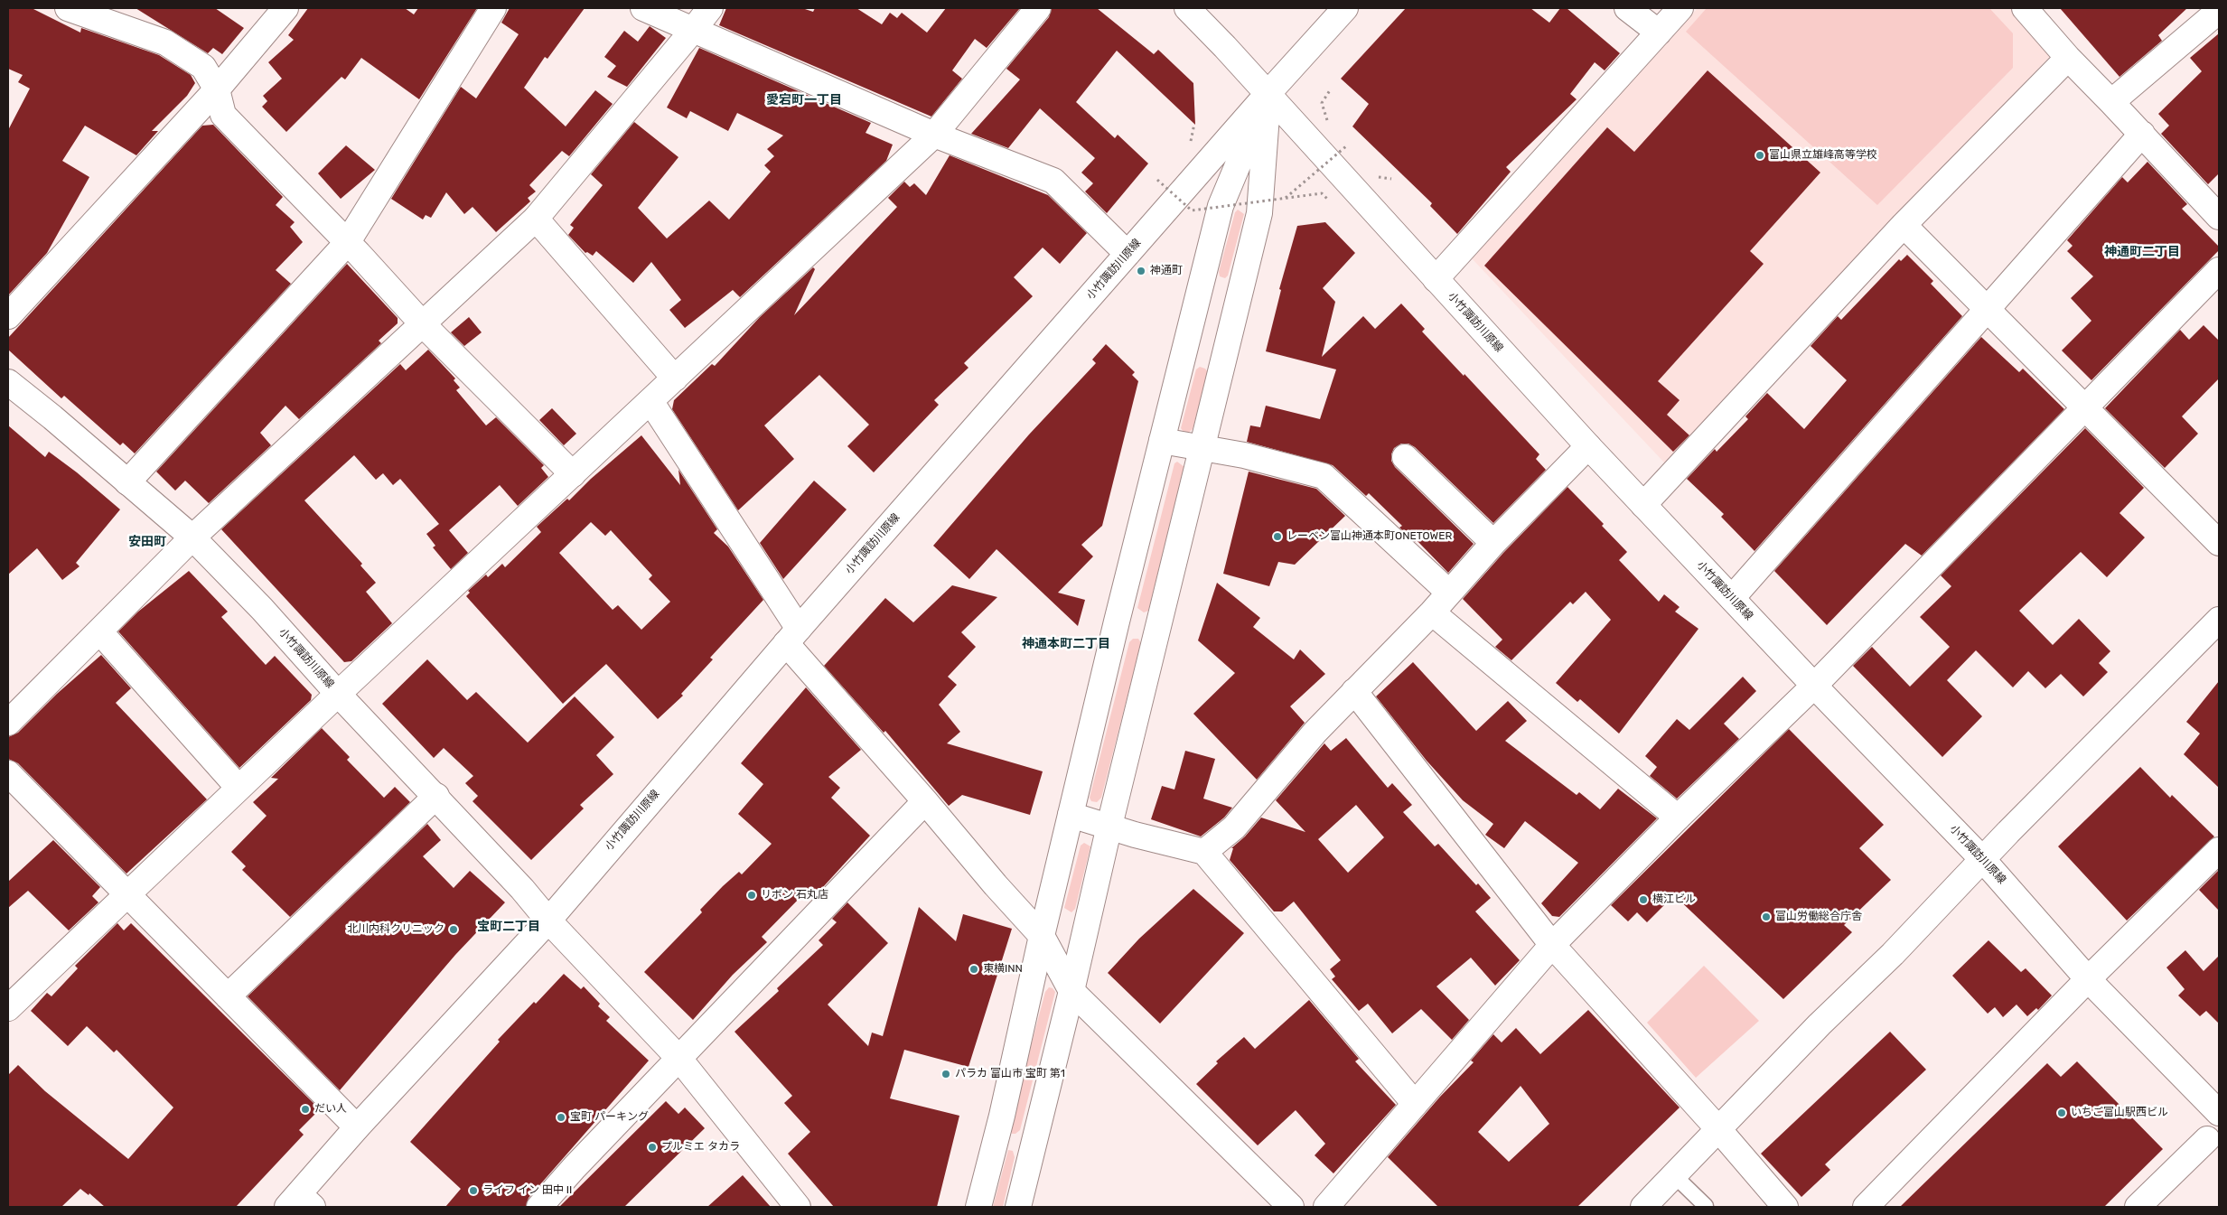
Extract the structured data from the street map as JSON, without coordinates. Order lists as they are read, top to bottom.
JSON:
{
  "streets": {
    "street": ["小竹諏訪川原線"]
  },
  "districts": [
    "愛宕町一丁目",
    "神通町二丁目",
    "安田町",
    "神通本町二丁目",
    "宝町二丁目"
  ],
  "places": [
    "富山県立雄峰高等学校",
    "神通町",
    "レーベン富山神通本町ONETOWER",
    "リボン 石丸店",
    "横江ビル",
    "富山労働総合庁舎",
    "北川内科クリニック",
    "東横INN",
    "パラカ 富山市 宝町 第1",
    "だい人",
    "いちご富山駅西ビル",
    "宝町 パーキング",
    "プルミエ タカラ",
    "ライフ イン 田中 II"
  ]
}
